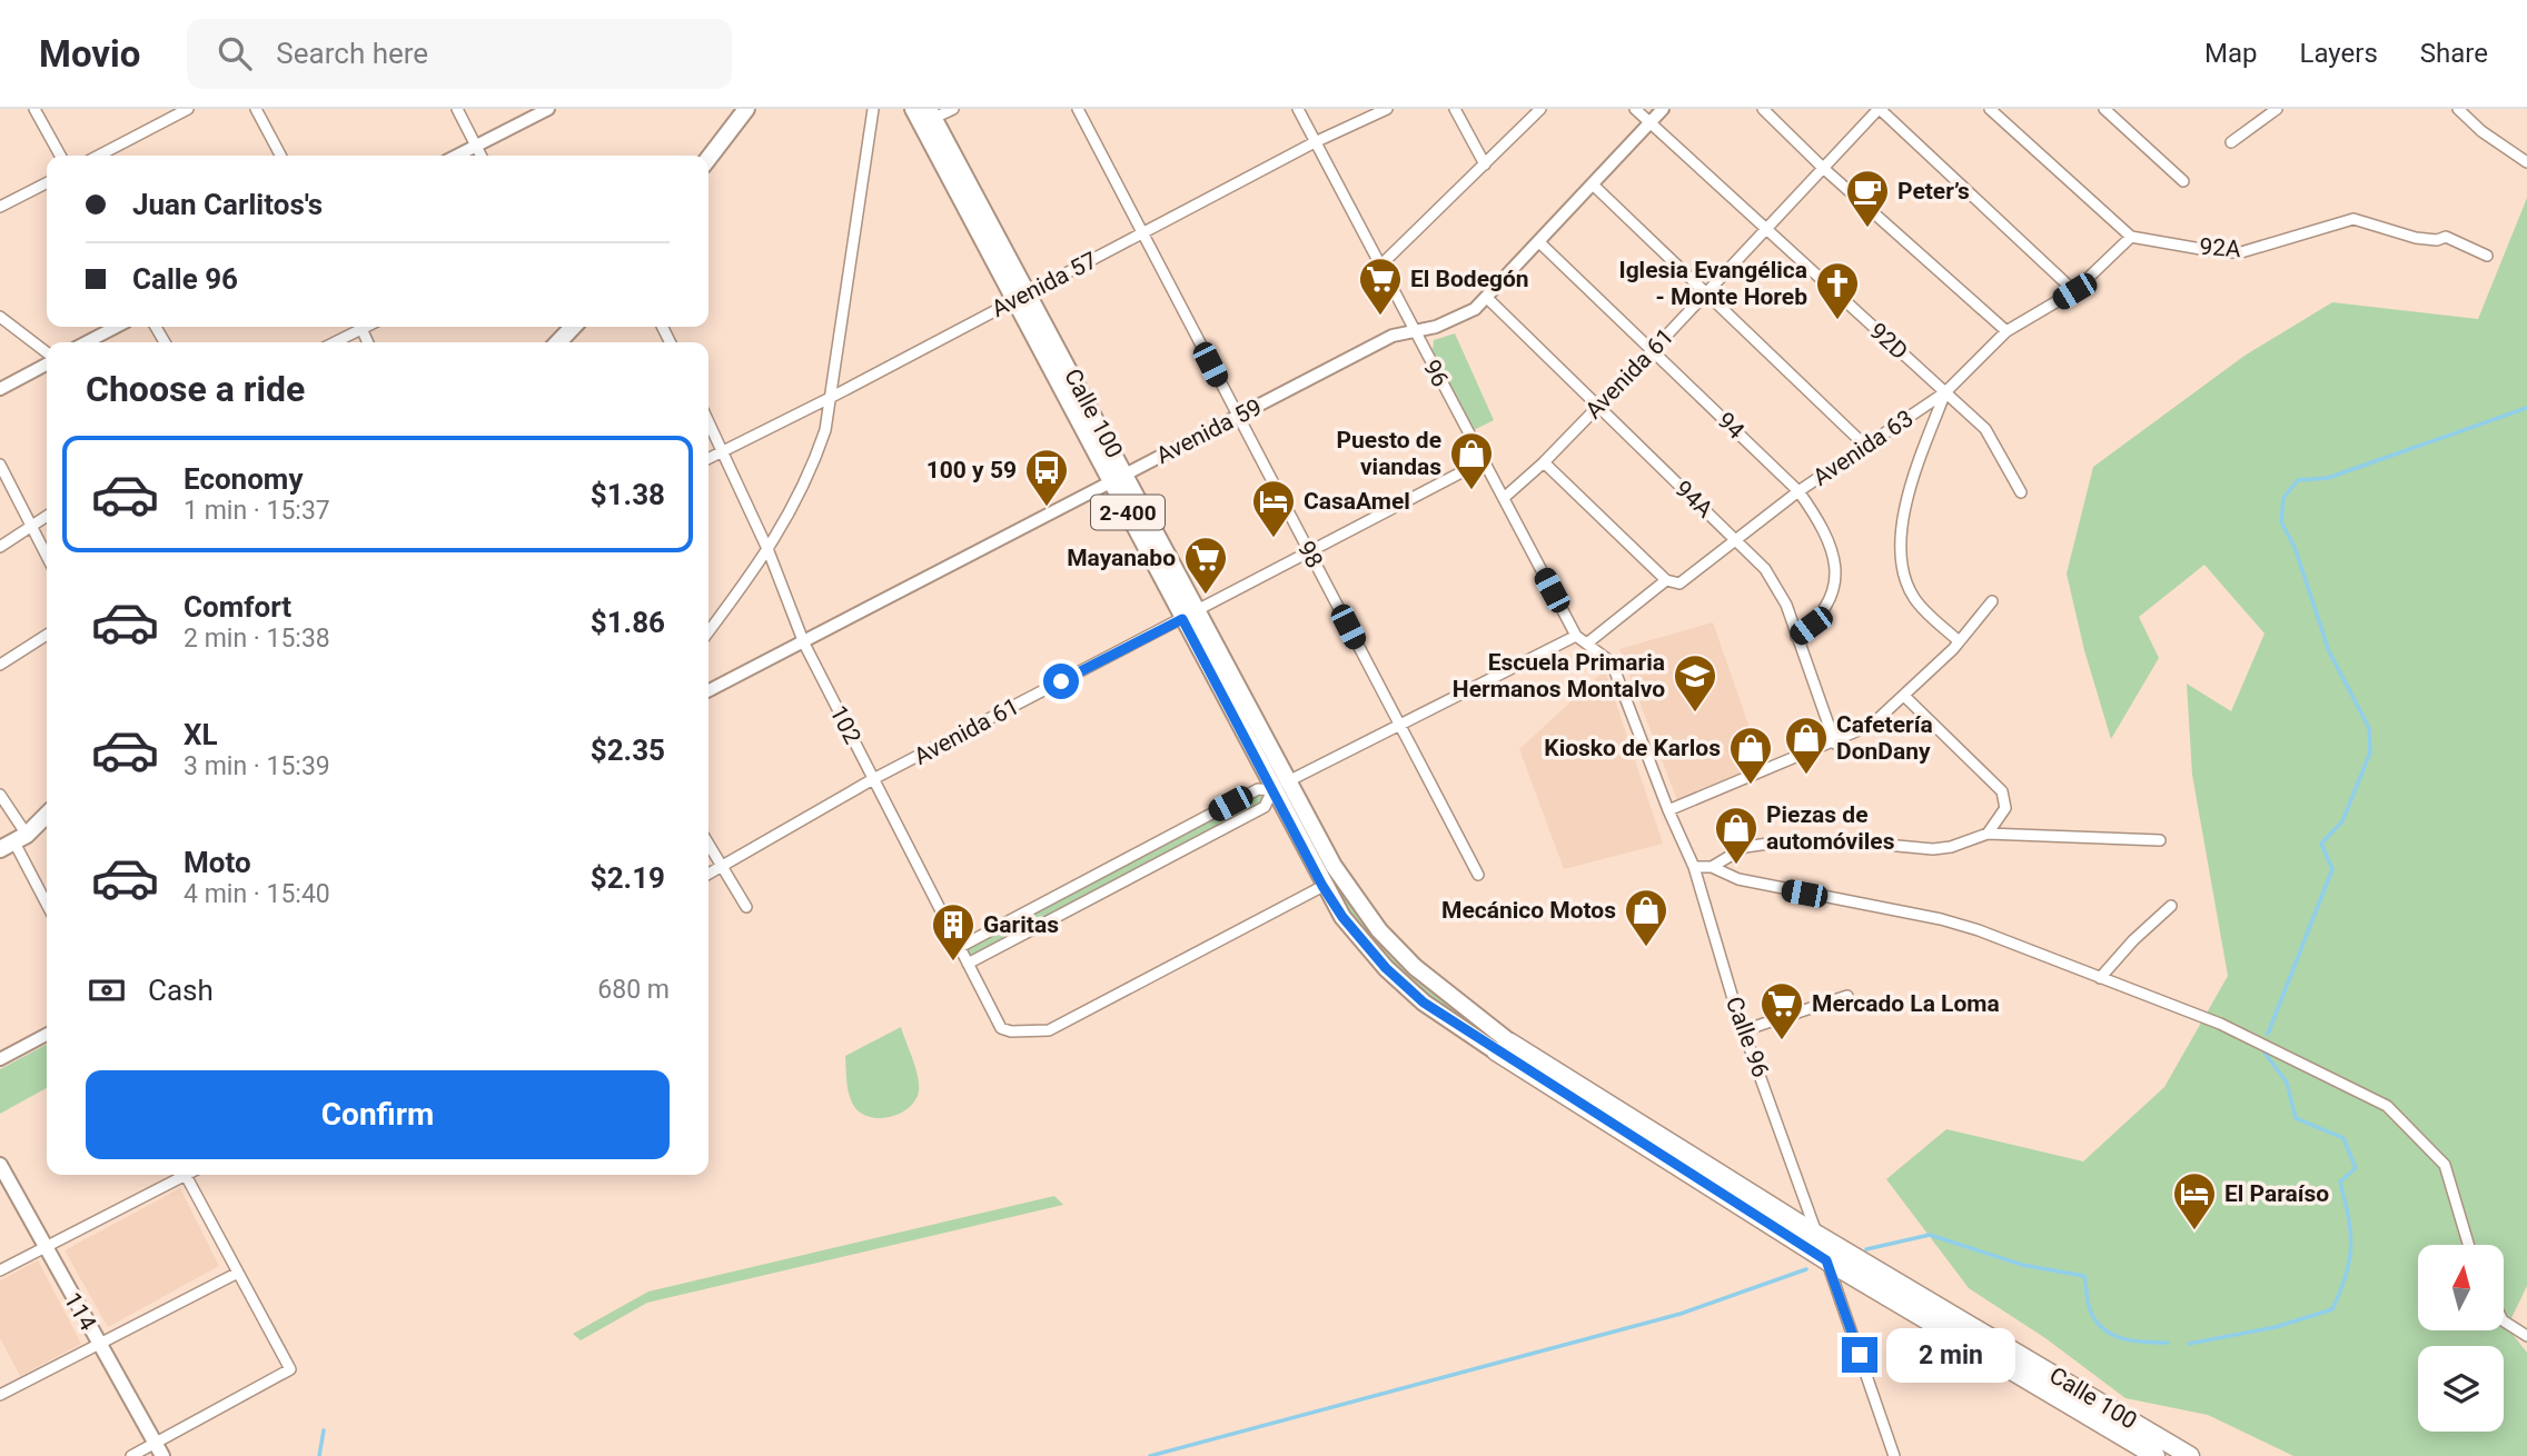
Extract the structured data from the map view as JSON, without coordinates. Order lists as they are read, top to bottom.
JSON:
{
  "streets": {
    "highway": ["Calle 100", "2-400"],
    "main road": ["114"],
    "street": [
      "92A",
      "Avenida 57",
      "92D",
      "96",
      "Avenida 61",
      "94",
      "Avenida 59",
      "Avenida 63",
      "94A",
      "98",
      "102",
      "Calle 96"
    ]
  },
  "crossings": [
    ["92A", "Avenida 63"],
    ["Avenida 57", "96"],
    ["Avenida 57", "Calle 100"],
    ["Avenida 57", "98"],
    ["Avenida 57", "102"],
    ["92D", "Avenida 61"],
    ["92D", "Avenida 59"],
    ["92D", "Avenida 63"],
    ["96", "Avenida 61"],
    ["96", "Avenida 59"],
    ["96", "Calle 96"],
    ["Avenida 61", "Calle 100"],
    ["Avenida 61", "94"],
    ["Avenida 61", "94A"],
    ["Avenida 61", "98"],
    ["Avenida 61", "102"],
    ["Calle 100", "Avenida 59"],
    ["Calle 100", "102"],
    ["Calle 100", "Calle 96"],
    ["94", "Avenida 59"],
    ["94", "Avenida 63"],
    ["94", "94A"],
    ["Avenida 59", "94A"],
    ["Avenida 59", "98"],
    ["Avenida 59", "102"],
    ["Avenida 63", "94A"],
    ["Avenida 63", "Calle 96"]
  ],
  "places": {
    "cafe": ["Peter’s"],
    "supermarket": ["El Bodegón", "Mayanabo", "Mercado La Loma"],
    "church": ["Iglesia Evangélica - Monte Horeb"],
    "shop": [
      "Puesto de viandas",
      "Cafetería DonDany",
      "Kiosko de Karlos",
      "Piezas de automóviles",
      "Mecánico Motos"
    ],
    "bus stop": ["100 y 59"],
    "hotel": ["CasaAmel", "El Paraíso"],
    "school or university": ["Escuela Primaria Hermanos Montalvo"],
    "building": ["Garitas"]
  },
  "north": "top",
  "page": {
    "header": "Movio",
    "search": "Search here",
    "nav": ["Map", "Layers", "Share"],
    "banner": ["Juan Carlitos's", "Calle 96"],
    "heading": "Choose a ride",
    "list": [
      {
        "name": "Economy",
        "note": "1 min · 15:37",
        "value": "$1.38"
      },
      {
        "name": "Comfort",
        "note": "2 min · 15:38",
        "value": "$1.86"
      },
      {
        "name": "XL",
        "note": "3 min · 15:39",
        "value": "$2.35"
      },
      {
        "name": "Moto",
        "note": "4 min · 15:40",
        "value": "$2.19"
      }
    ],
    "pay": ["Cash", "680 m"],
    "buttons": "Confirm",
    "bubble": "2 min"
  }
}
